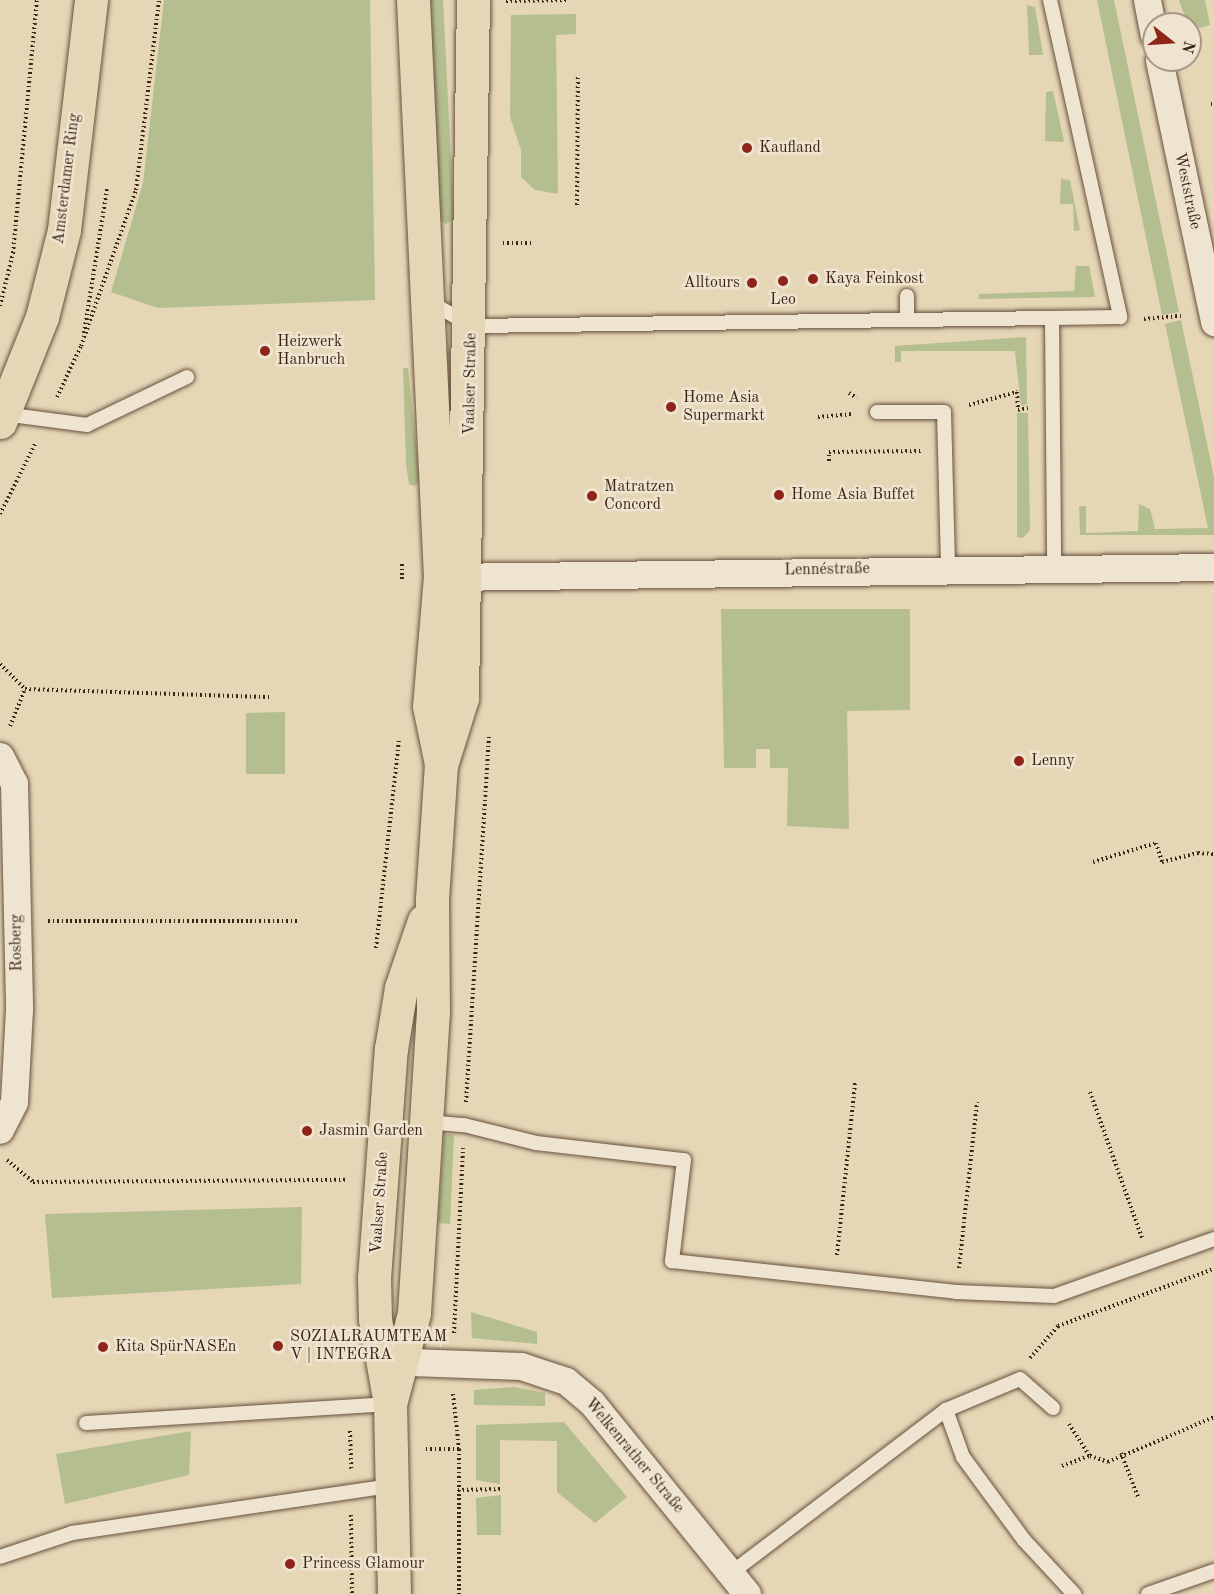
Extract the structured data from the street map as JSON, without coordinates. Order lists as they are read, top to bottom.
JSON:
{
  "streets": {
    "main road": ["Amsterdamer Ring", "Vaalser Straße"],
    "street": [
      "Weststraße",
      "Lennéstraße",
      "Rosberg",
      "Welkenrather Straße"
    ]
  },
  "crossings": [
    ["Vaalser Straße", "Lennéstraße"],
    ["Vaalser Straße", "Welkenrather Straße"]
  ],
  "places": [
    "Kaufland",
    "Kaya Feinkost",
    "Leo",
    "Alltours",
    "Heizwerk Hanbruch",
    "Home Asia Supermarkt",
    "Home Asia Buffet",
    "Matratzen Concord",
    "Lenny",
    "Jasmin Garden",
    "SOZIALRAUMTEAM V | INTEGRA",
    "Kita SpürNASEn",
    "Princess Glamour"
  ],
  "north": "right"
}
